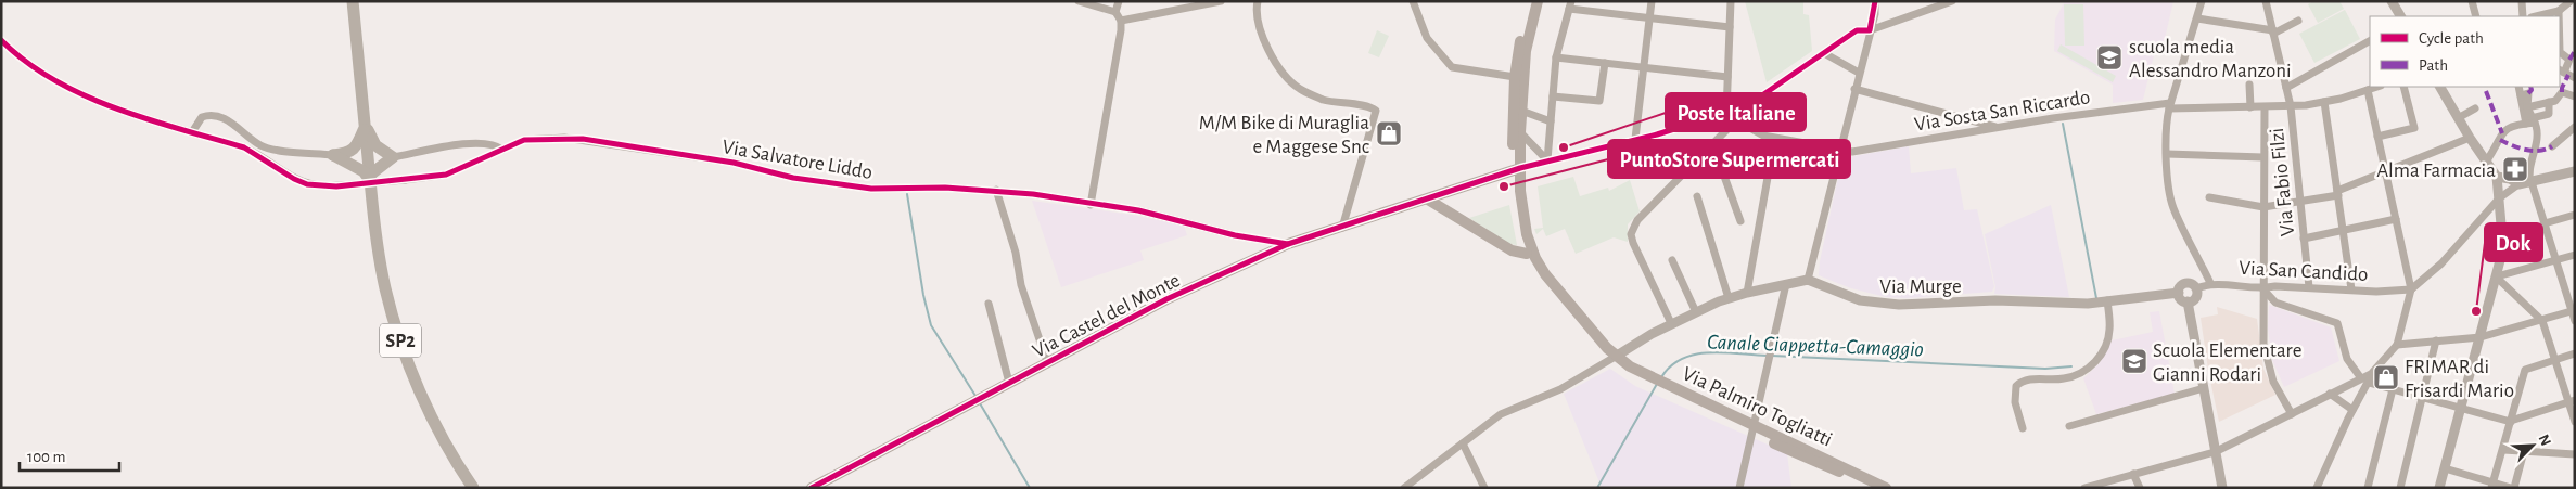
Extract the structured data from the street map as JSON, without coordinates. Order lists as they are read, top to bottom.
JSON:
{
  "streets": {
    "main road": ["Via Castel del Monte", "SP2", "Via Palmiro Togliatti"],
    "street": [
      "Via Sosta San Riccardo",
      "Via Salvatore Liddo",
      "Via Fabio Filzi",
      "Via San Candido",
      "Via Murge"
    ]
  },
  "crossings": [
    ["Via Sosta San Riccardo", "Via Fabio Filzi"],
    ["Via Salvatore Liddo", "Via Castel del Monte"],
    ["Via Fabio Filzi", "Via San Candido"],
    ["Via San Candido", "Via Murge"],
    ["Via Castel del Monte", "Via Palmiro Togliatti"]
  ],
  "water": ["Canale Ciappetta-Camaggio"],
  "places": {
    "school or university": ["scuola media Alessandro Manzoni", "Scuola Elementare Gianni Rodari"],
    "shop": ["M/M Bike di Muraglia e Maggese Snc", "FRIMAR di Frisardi Mario"],
    "other": ["Poste Italiane", "PuntoStore Supermercati", "Dok"],
    "pharmacy": ["Alma Farmacia"]
  },
  "legend": ["Cycle path", "Path"],
  "scale_bar": "100 m",
  "north": "top right"
}
